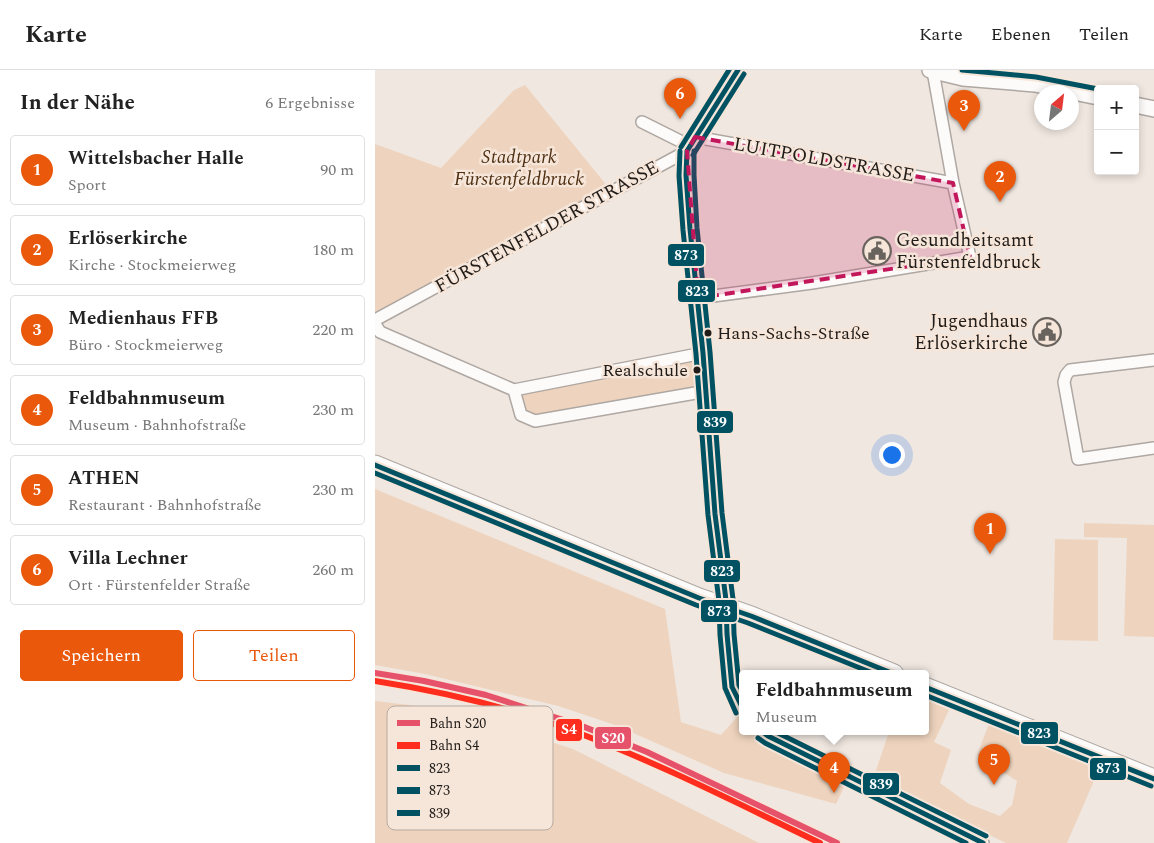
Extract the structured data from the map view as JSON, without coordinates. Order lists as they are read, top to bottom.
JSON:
{
  "streets": {
    "street": ["LUITPOLDSTRASSE", "FÜRSTENFELDER STRASSE"]
  },
  "crossings": [
    ["LUITPOLDSTRASSE", "FÜRSTENFELDER STRASSE"]
  ],
  "parks": ["Stadtpark Fürstenfeldbruck"],
  "places": {
    "public building": ["Gesundheitsamt Fürstenfeldbruck", "Jugendhaus Erlöserkirche"],
    "other": ["Hans-Sachs-Straße", "Realschule"]
  },
  "lines": [
    "transit line 823",
    "transit line 839",
    "transit line 873",
    "rail line S20",
    "rail line S4"
  ],
  "legend": [
    "Bahn S20",
    "Bahn S4",
    "823",
    "873",
    "839"
  ],
  "north": "top right",
  "page": {
    "header": "Karte",
    "nav": ["Karte", "Ebenen", "Teilen"],
    "heading": ["In der Nähe", "6 Ergebnisse"],
    "pins": [
      "6",
      "3",
      "2",
      "1",
      "5",
      "4"
    ],
    "map_buttons": ["+", "−"],
    "list": [
      {
        "mark": "1",
        "name": "Wittelsbacher Halle",
        "note": "Sport",
        "value": "90 m"
      },
      {
        "mark": "2",
        "name": "Erlöserkirche",
        "note": "Kirche · Stockmeierweg",
        "value": "180 m"
      },
      {
        "mark": "3",
        "name": "Medienhaus FFB",
        "note": "Büro · Stockmeierweg",
        "value": "220 m"
      },
      {
        "mark": "4",
        "name": "Feldbahnmuseum",
        "note": "Museum · Bahnhofstraße",
        "value": "230 m"
      },
      {
        "mark": "5",
        "name": "ATHEN",
        "note": "Restaurant · Bahnhofstraße",
        "value": "230 m"
      },
      {
        "mark": "6",
        "name": "Villa Lechner",
        "note": "Ort · Fürstenfelder Straße",
        "value": "260 m"
      }
    ],
    "buttons": ["Speichern", "Teilen"],
    "popup": ["Feldbahnmuseum", "Museum"]
  }
}
